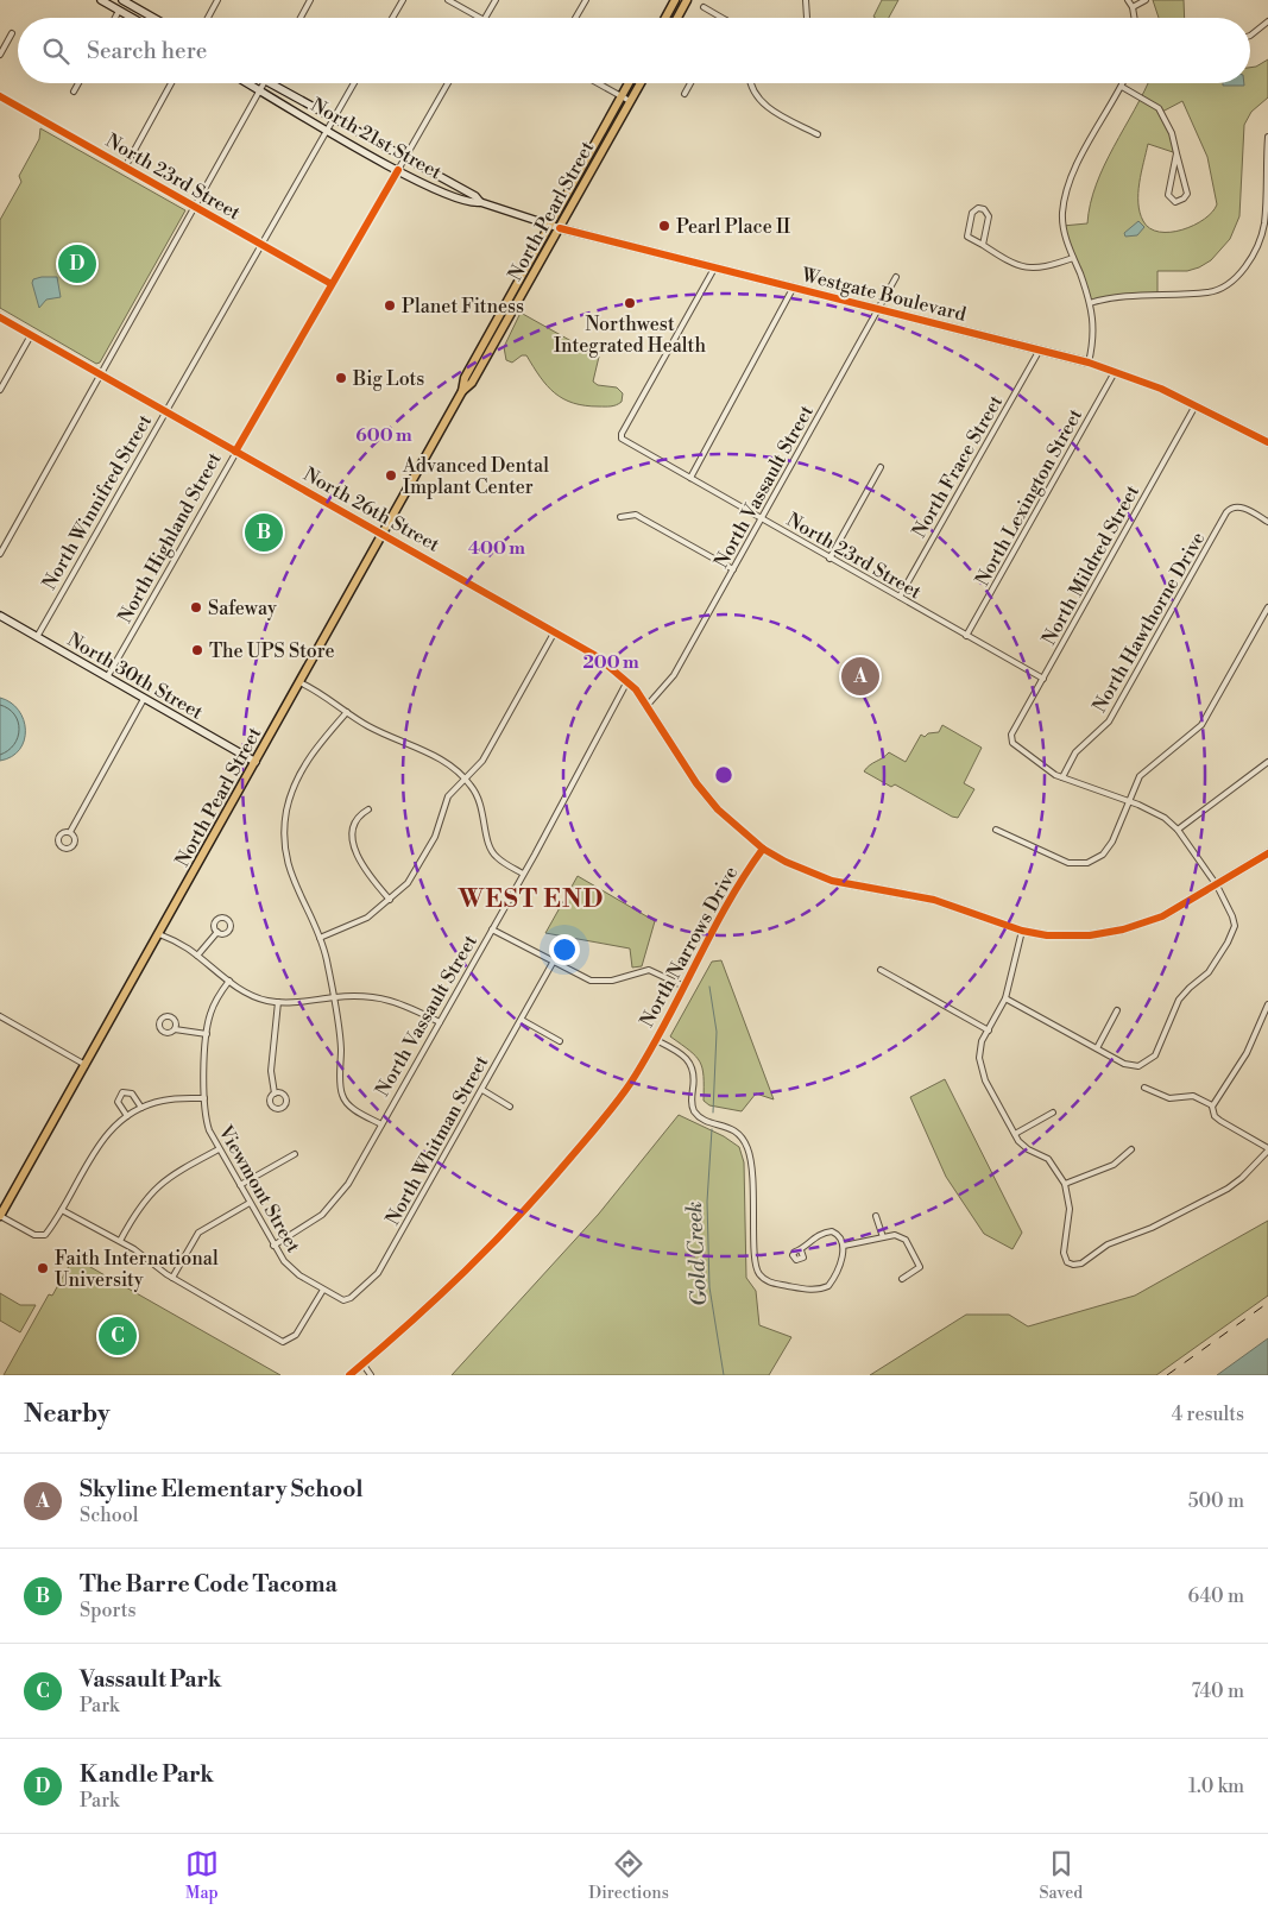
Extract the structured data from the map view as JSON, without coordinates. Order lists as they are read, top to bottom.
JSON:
{
  "streets": {
    "main road": ["North Pearl Street"],
    "street": [
      "North 21st Street",
      "North 23rd Street",
      "Westgate Boulevard",
      "North Frace Street",
      "North Vassault Street",
      "North Lexington Street",
      "North Winnifred Street",
      "North 26th Street",
      "North Highland Street",
      "North Mildred Street",
      "North Hawthorne Drive",
      "North 30th Street",
      "North Narrows Drive",
      "North Whitman Street",
      "Viewmont Street"
    ]
  },
  "crossings": [
    ["North 21st Street", "North Pearl Street"],
    ["North 21st Street", "Westgate Boulevard"],
    ["North 21st Street", "North Winnifred Street"],
    ["North 21st Street", "North Highland Street"],
    ["North 23rd Street", "Westgate Boulevard"],
    ["North 23rd Street", "North Frace Street"],
    ["North 23rd Street", "North Vassault Street"],
    ["North 23rd Street", "North Lexington Street"],
    ["North 23rd Street", "North Winnifred Street"],
    ["North 23rd Street", "North Highland Street"],
    ["North 23rd Street", "North Mildred Street"],
    ["North Pearl Street", "Westgate Boulevard"],
    ["North Pearl Street", "North 26th Street"],
    ["North Pearl Street", "North 30th Street"],
    ["Westgate Boulevard", "North Frace Street"],
    ["Westgate Boulevard", "North Vassault Street"],
    ["Westgate Boulevard", "North Lexington Street"],
    ["Westgate Boulevard", "North Mildred Street"],
    ["North Vassault Street", "North 26th Street"],
    ["North Vassault Street", "Viewmont Street"],
    ["North Winnifred Street", "North 26th Street"],
    ["North Winnifred Street", "North 30th Street"],
    ["North 26th Street", "North Highland Street"],
    ["North 26th Street", "North Narrows Drive"],
    ["North Highland Street", "North 30th Street"],
    ["North Mildred Street", "North Hawthorne Drive"],
    ["North Whitman Street", "Viewmont Street"]
  ],
  "districts": ["WEST END"],
  "water": ["Gold Creek"],
  "places": [
    "Pearl Place II",
    "Northwest Integrated Health",
    "Planet Fitness",
    "Big Lots",
    "Advanced Dental Implant Center",
    "Safeway",
    "The UPS Store",
    "Faith International University"
  ],
  "page": {
    "search": "Search here",
    "pins": [
      "D",
      "B",
      "A",
      "C"
    ],
    "heading": ["Nearby", "4 results"],
    "list": [
      {
        "mark": "A",
        "name": "Skyline Elementary School",
        "note": "School",
        "value": "500 m"
      },
      {
        "mark": "B",
        "name": "The Barre Code Tacoma",
        "note": "Sports",
        "value": "640 m"
      },
      {
        "mark": "C",
        "name": "Vassault Park",
        "note": "Park",
        "value": "740 m"
      },
      {
        "mark": "D",
        "name": "Kandle Park",
        "note": "Park",
        "value": "1.0 km"
      }
    ],
    "nav": ["Map", "Directions", "Saved"]
  },
  "rings": ["600 m", "400 m", "200 m"]
}
